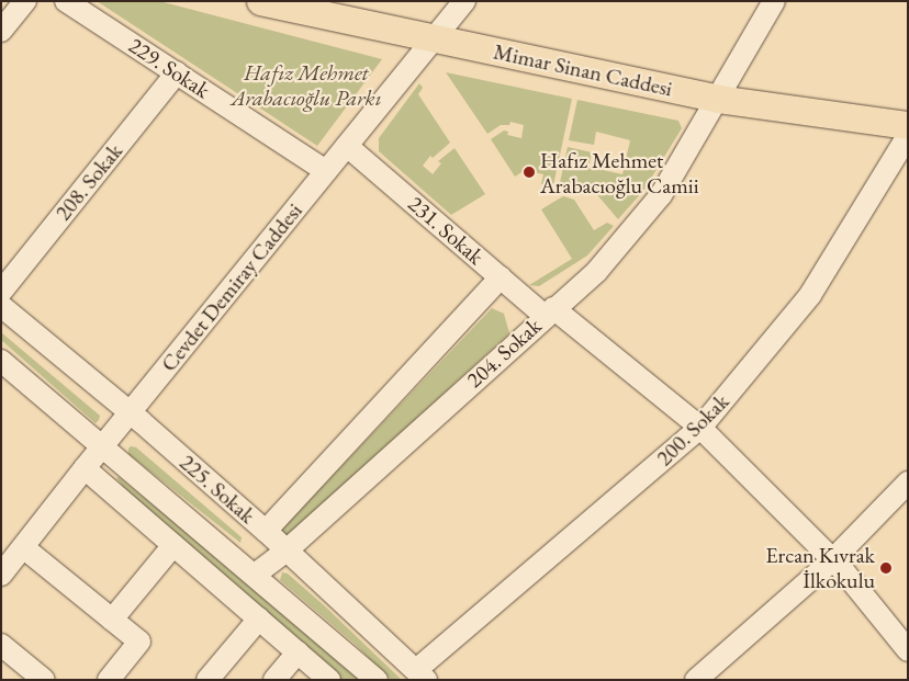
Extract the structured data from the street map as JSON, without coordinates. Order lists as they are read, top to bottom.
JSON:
{
  "streets": {
    "main road": ["Mimar Sinan Caddesi"],
    "street": [
      "229. Sokak",
      "208. Sokak",
      "231. Sokak",
      "Cevdet Demiray Caddesi",
      "204. Sokak",
      "200. Sokak",
      "225. Sokak"
    ]
  },
  "crossings": [
    ["229. Sokak", "208. Sokak"],
    ["229. Sokak", "Cevdet Demiray Caddesi"],
    ["Mimar Sinan Caddesi", "Cevdet Demiray Caddesi"],
    ["Mimar Sinan Caddesi", "204. Sokak"],
    ["231. Sokak", "Cevdet Demiray Caddesi"],
    ["231. Sokak", "204. Sokak"],
    ["231. Sokak", "200. Sokak"],
    ["Cevdet Demiray Caddesi", "225. Sokak"],
    ["204. Sokak", "225. Sokak"],
    ["200. Sokak", "225. Sokak"]
  ],
  "parks": ["Hafız Mehmet Arabacıoğlu Parkı"],
  "places": ["Hafız Mehmet Arabacıoğlu Camii", "Ercan Kıvrak İlkokulu"]
}
